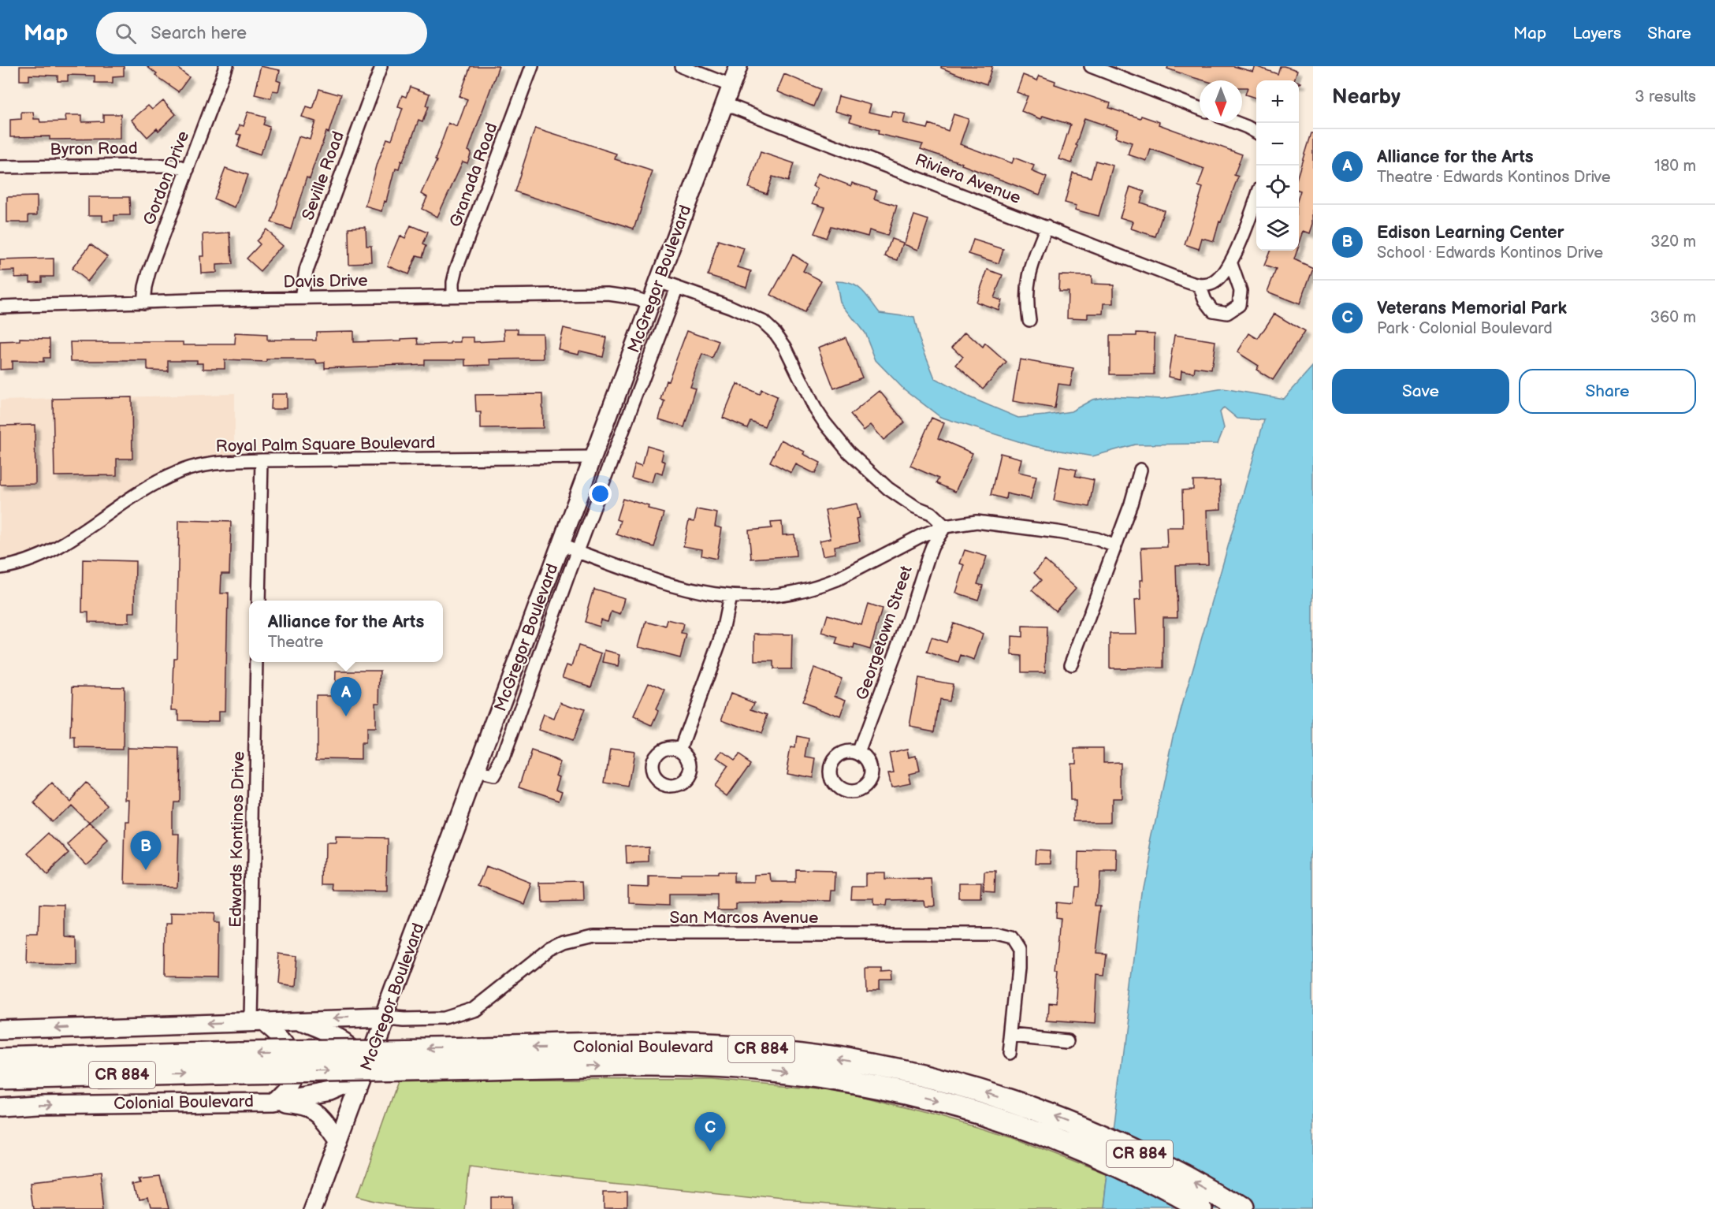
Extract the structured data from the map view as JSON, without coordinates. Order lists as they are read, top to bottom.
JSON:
{
  "streets": {
    "highway": ["Colonial Boulevard", "CR 884"],
    "main road": ["McGregor Boulevard"],
    "street": [
      "Byron Road",
      "Granada Road",
      "Seville Road",
      "Gordon Drive",
      "Riviera Avenue",
      "Davis Drive",
      "Royal Palm Square Boulevard",
      "Georgetown Street",
      "Edwards Kontinos Drive",
      "San Marcos Avenue"
    ]
  },
  "crossings": [
    ["Byron Road", "Gordon Drive"],
    ["Granada Road", "Davis Drive"],
    ["Seville Road", "Davis Drive"],
    ["Gordon Drive", "Davis Drive"],
    ["Riviera Avenue", "McGregor Boulevard"],
    ["McGregor Boulevard", "Davis Drive"],
    ["McGregor Boulevard", "Royal Palm Square Boulevard"],
    ["McGregor Boulevard", "Georgetown Street"],
    ["McGregor Boulevard", "San Marcos Avenue"],
    ["McGregor Boulevard", "Colonial Boulevard"],
    ["Colonial Boulevard", "CR 884"]
  ],
  "north": "bottom",
  "page": {
    "header": "Map",
    "search": "Search here",
    "nav": ["Map", "Layers", "Share"],
    "heading": ["Nearby", "3 results"],
    "map_buttons": ["+", "−"],
    "list": [
      {
        "mark": "A",
        "name": "Alliance for the Arts",
        "note": "Theatre · Edwards Kontinos Drive",
        "value": "180 m"
      },
      {
        "mark": "B",
        "name": "Edison Learning Center",
        "note": "School · Edwards Kontinos Drive",
        "value": "320 m"
      },
      {
        "mark": "C",
        "name": "Veterans Memorial Park",
        "note": "Park · Colonial Boulevard",
        "value": "360 m"
      }
    ],
    "buttons": ["Save", "Share"],
    "popup": ["Alliance for the Arts", "Theatre"],
    "pins": ["A", "B", "C"]
  }
}
